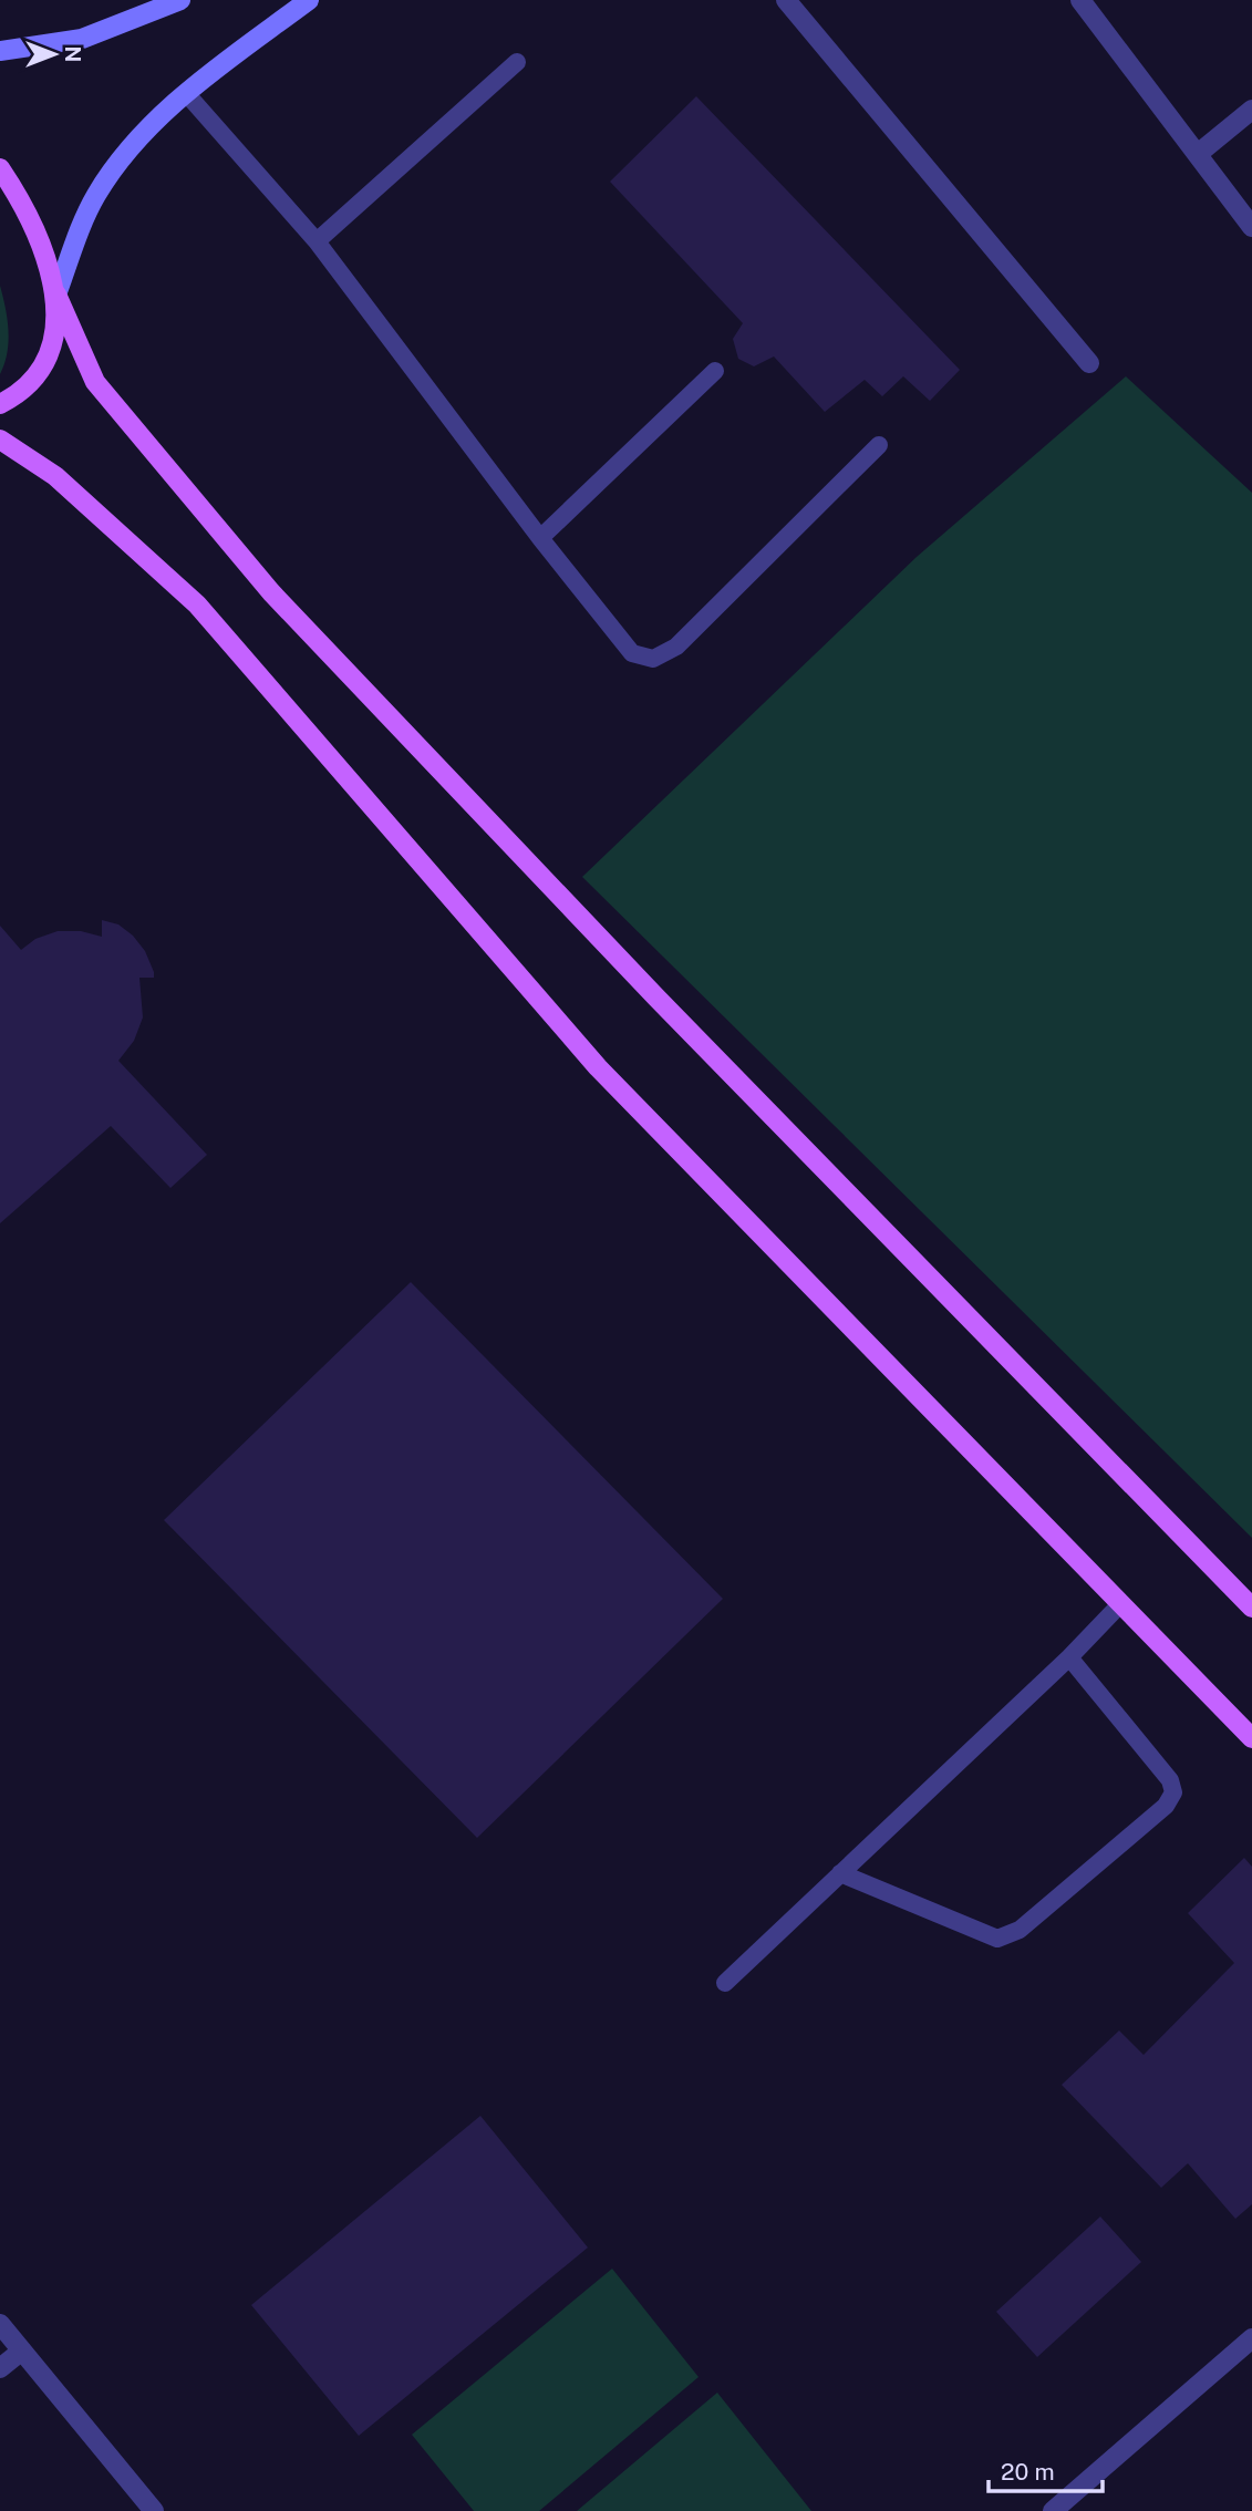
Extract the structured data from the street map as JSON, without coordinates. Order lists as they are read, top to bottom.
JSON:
{
  "scale_bar": "20 m",
  "north": "right"
}
